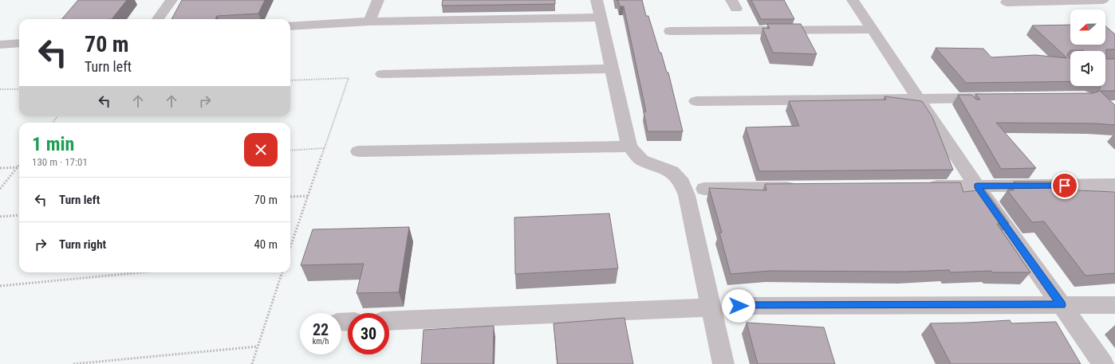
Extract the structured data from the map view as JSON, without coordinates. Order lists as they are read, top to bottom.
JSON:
{
  "north": "left",
  "page": {
    "turn": ["70 m", "Turn left"],
    "heading": ["1 min", "130 m · 17:01"],
    "list": [
      {
        "name": "Turn left",
        "value": "70 m"
      },
      {
        "name": "Turn right",
        "value": "40 m"
      }
    ],
    "speed": "22 km/h",
    "limit": "30"
  }
}
